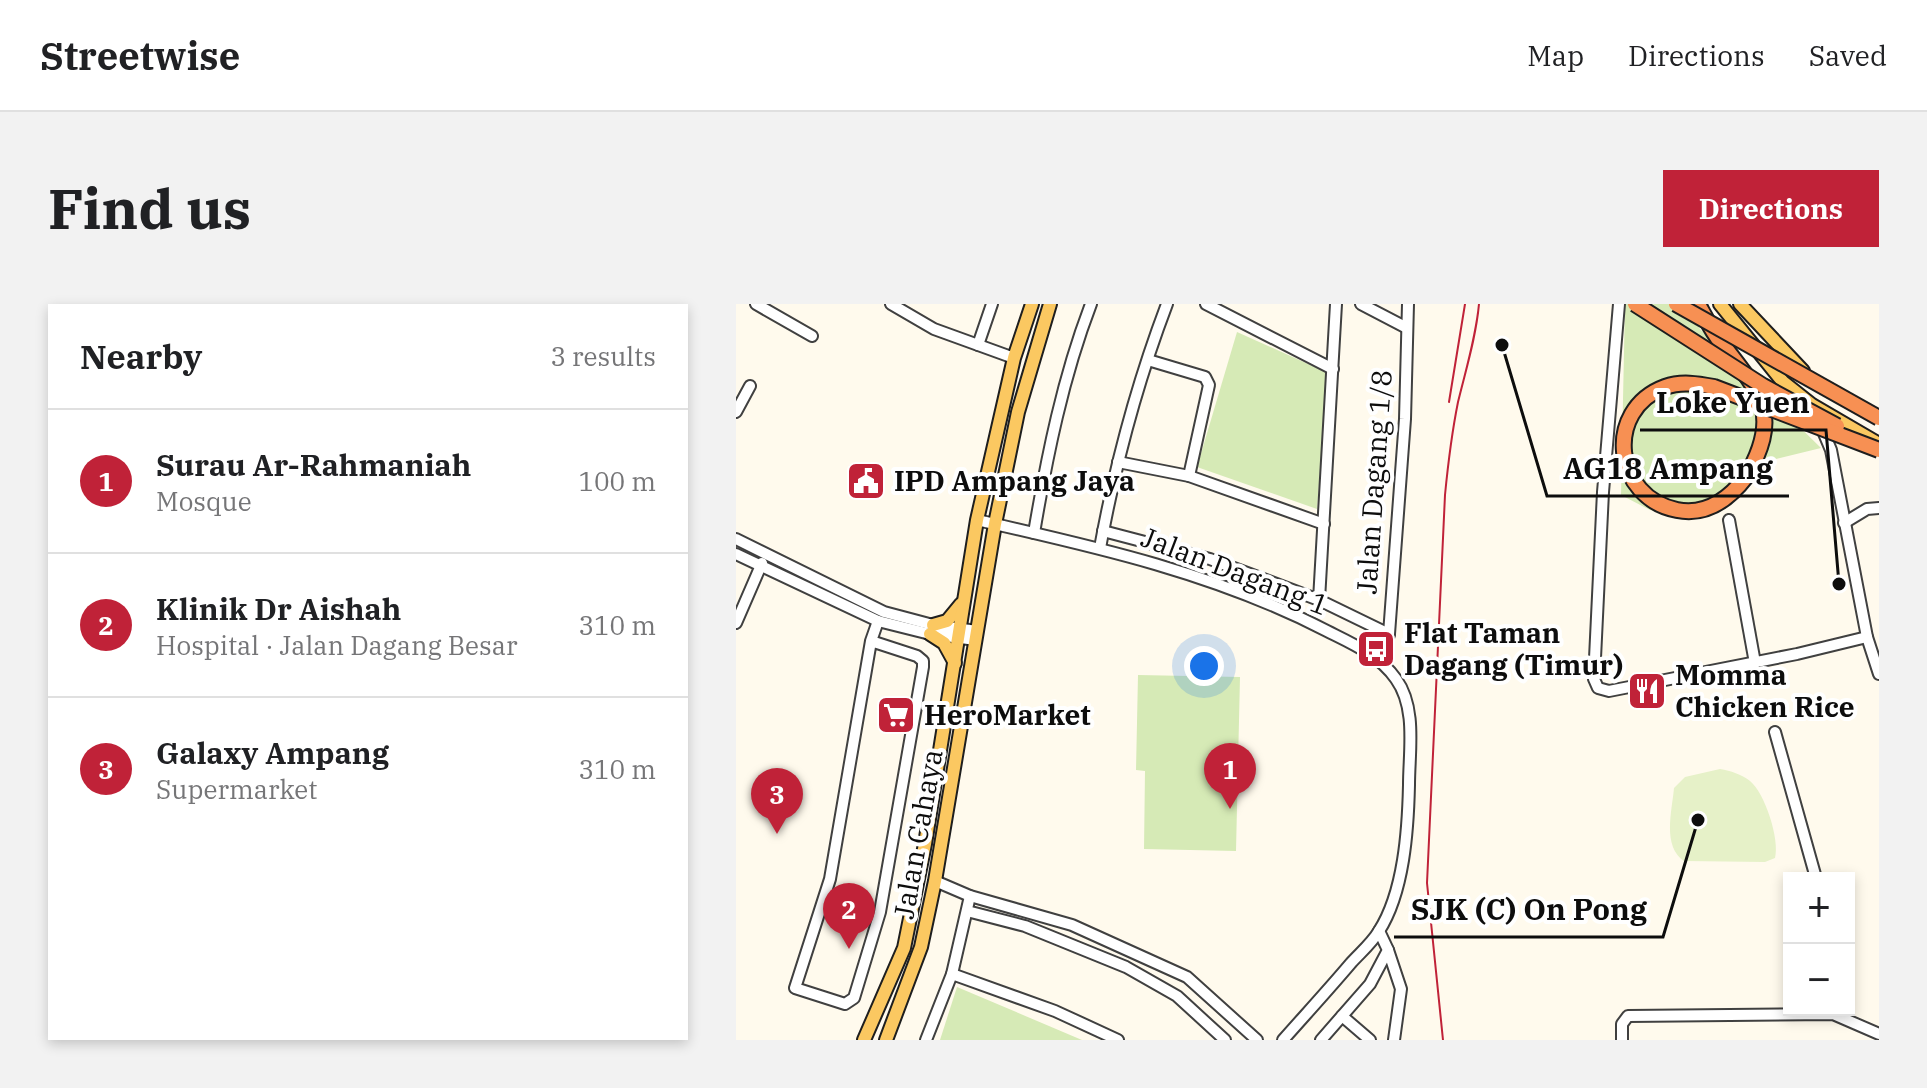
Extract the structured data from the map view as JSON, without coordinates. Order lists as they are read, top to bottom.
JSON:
{
  "streets": {
    "main road": ["Jalan Cahaya"],
    "street": ["Jalan Dagang 1/8", "Jalan Dagang 1"]
  },
  "crossings": [
    ["Jalan Dagang 1/8", "Jalan Dagang 1"],
    ["Jalan Dagang 1", "Jalan Cahaya"]
  ],
  "places": {
    "other": ["AG18 Ampang", "Loke Yuen", "SJK (C) On Pong"],
    "public building": ["IPD Ampang Jaya"],
    "bus stop": ["Flat Taman Dagang (Timur)"],
    "restaurant": ["Momma Chicken Rice"],
    "supermarket": ["HeroMarket"]
  },
  "page": {
    "header": "Streetwise",
    "nav": ["Map", "Directions", "Saved"],
    "buttons": "Directions",
    "title": "Find us",
    "heading": ["Nearby", "3 results"],
    "list": [
      {
        "mark": "1",
        "name": "Surau Ar-Rahmaniah",
        "note": "Mosque",
        "value": "100 m"
      },
      {
        "mark": "2",
        "name": "Klinik Dr Aishah",
        "note": "Hospital · Jalan Dagang Besar",
        "value": "310 m"
      },
      {
        "mark": "3",
        "name": "Galaxy Ampang",
        "note": "Supermarket",
        "value": "310 m"
      }
    ],
    "pins": ["1", "3", "2"],
    "map_buttons": ["+", "−"]
  }
}
